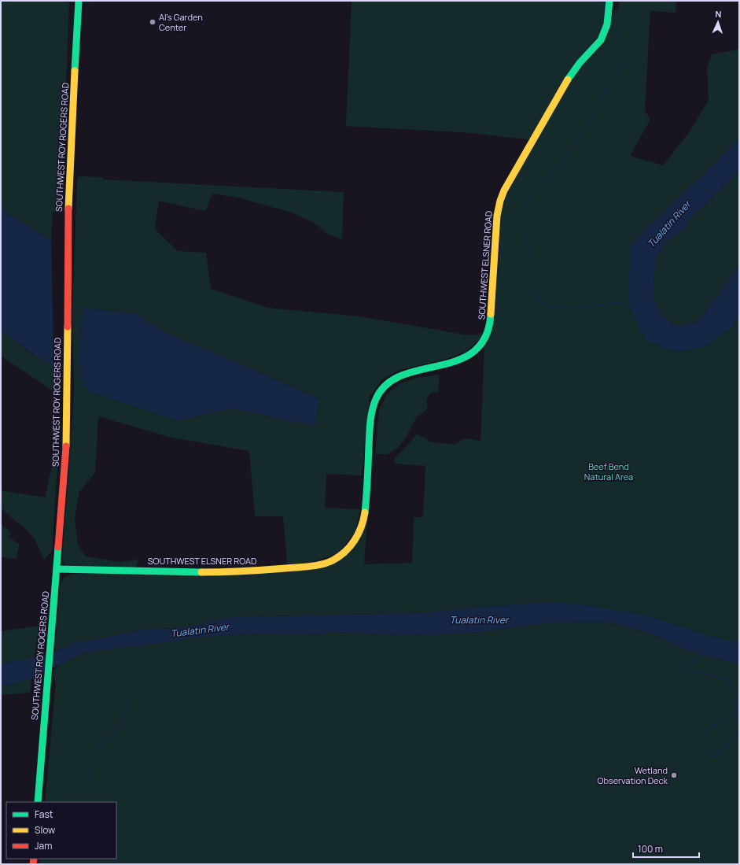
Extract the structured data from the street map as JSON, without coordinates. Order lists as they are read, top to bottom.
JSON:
{
  "streets": {
    "street": ["SOUTHWEST ROY ROGERS ROAD", "SOUTHWEST ELSNER ROAD"]
  },
  "crossings": [
    ["SOUTHWEST ROY ROGERS ROAD", "SOUTHWEST ELSNER ROAD"]
  ],
  "water": ["Tualatin River"],
  "parks": ["Beef Bend Natural Area"],
  "places": ["Al's Garden Center", "Wetland Observation Deck"],
  "legend": ["Fast", "Slow", "Jam"],
  "scale_bar": "100 m",
  "north": "top"
}
